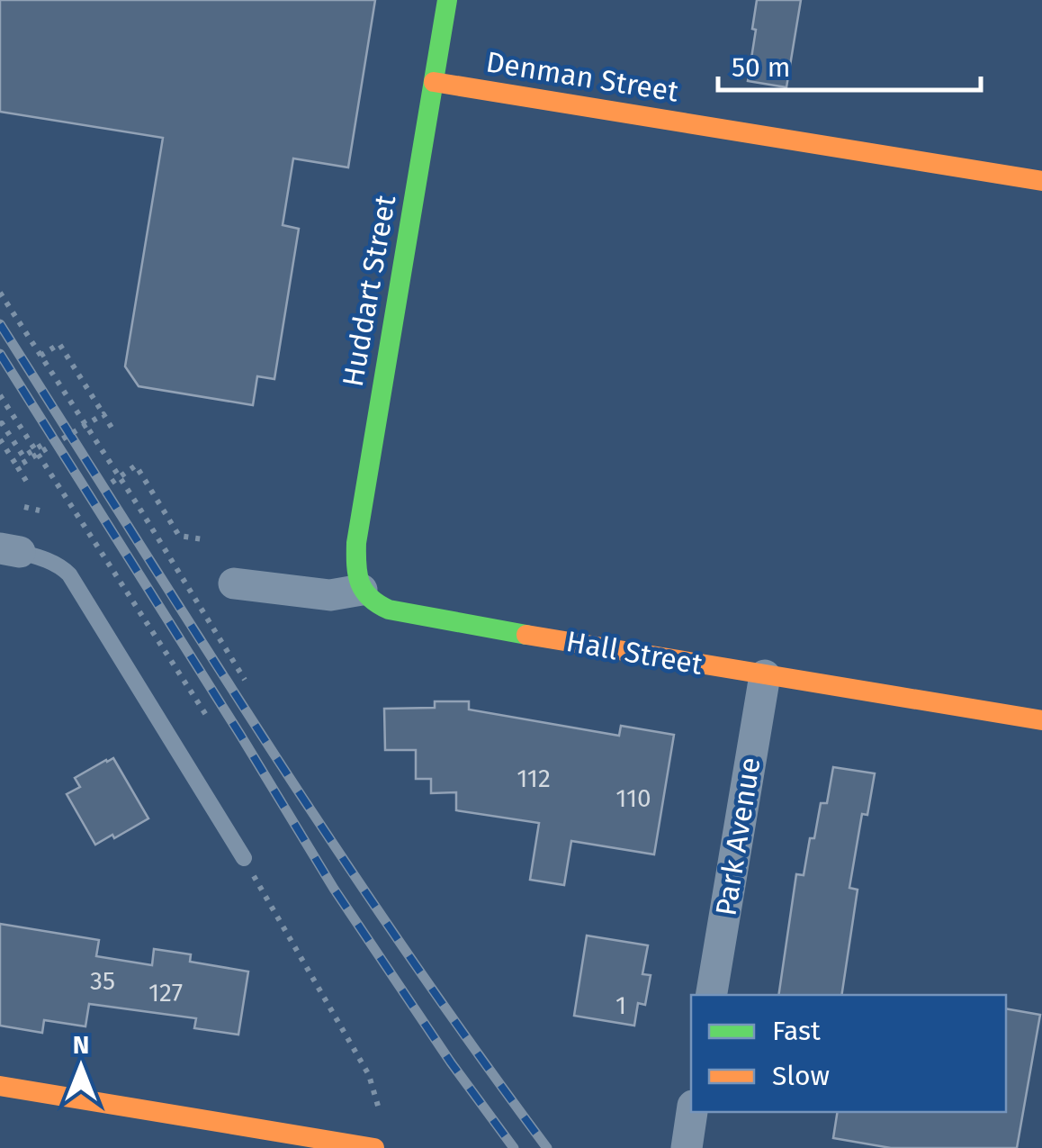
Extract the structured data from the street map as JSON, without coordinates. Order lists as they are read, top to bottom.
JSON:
{
  "streets": {
    "street": [
      "Denman Street",
      "Huddart Street",
      "Hall Street",
      "Park Avenue"
    ]
  },
  "crossings": [
    ["Denman Street", "Huddart Street"],
    ["Huddart Street", "Hall Street"],
    ["Hall Street", "Park Avenue"]
  ],
  "house_numbers": [
    "112",
    "110",
    "35",
    "127",
    "1"
  ],
  "legend": ["Fast", "Slow"],
  "scale_bar": "50 m",
  "north": "top"
}
